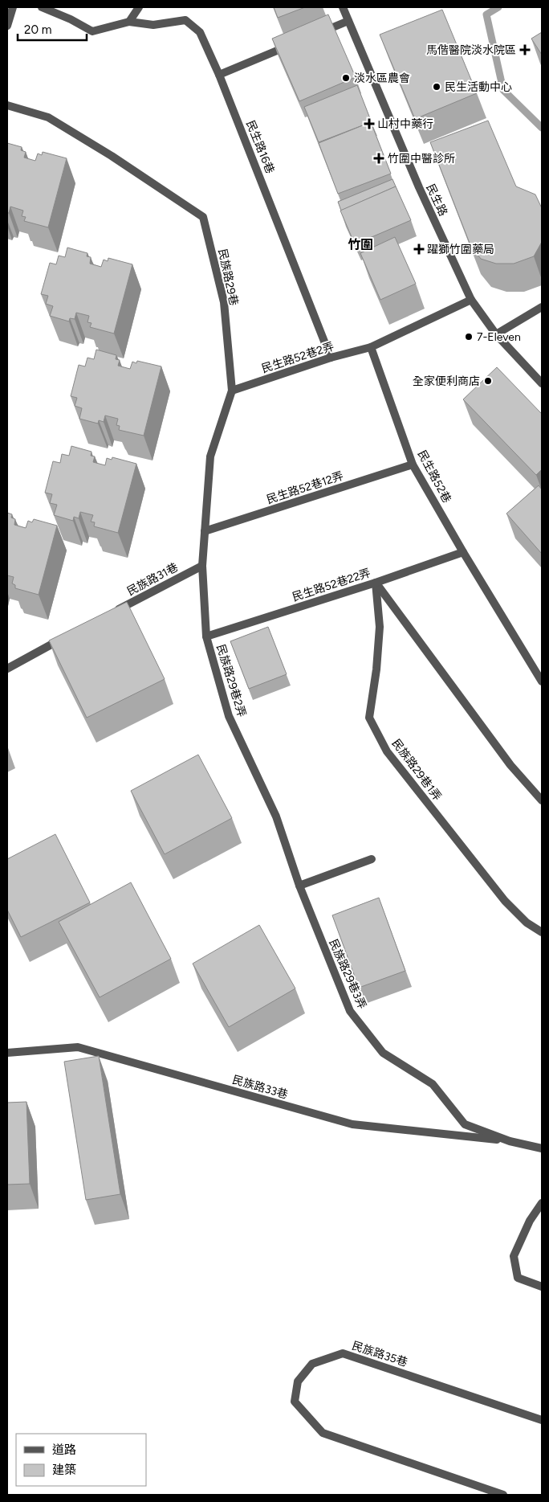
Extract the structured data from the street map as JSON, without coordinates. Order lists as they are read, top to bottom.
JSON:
{
  "streets": {
    "street": [
      "民生路16巷",
      "民生路",
      "民族路29巷",
      "民生路52巷2弄",
      "民生路52巷",
      "民生路52巷12弄",
      "民族路31巷",
      "民生路52巷22弄",
      "民族路29巷2弄",
      "民族路29巷1弄",
      "民族路29巷3弄",
      "民族路33巷",
      "民族路35巷"
    ]
  },
  "crossings": [
    ["民生路16巷", "民生路52巷2弄"],
    ["民族路29巷", "民生路52巷2弄"],
    ["民族路29巷", "民生路52巷12弄"],
    ["民族路29巷", "民族路31巷"],
    ["民族路29巷", "民族路29巷2弄"],
    ["民生路52巷2弄", "民生路52巷"],
    ["民生路52巷", "民生路52巷12弄"],
    ["民生路52巷", "民生路52巷22弄"],
    ["民族路31巷", "民族路29巷2弄"],
    ["民生路52巷22弄", "民族路29巷2弄"],
    ["民生路52巷22弄", "民族路29巷1弄"],
    ["民族路29巷2弄", "民族路29巷3弄"],
    ["民族路29巷3弄", "民族路33巷"]
  ],
  "districts": ["竹圍"],
  "places": {
    "health": [
      "馬偕醫院淡水院區",
      "山村中藥行",
      "竹圍中醫診所",
      "躍獅竹圍藥局"
    ],
    "other": [
      "淡水區農會",
      "民生活動中心",
      "7-Eleven",
      "全家便利商店"
    ]
  },
  "legend": ["道路", "建築"],
  "scale_bar": "20 m"
}
